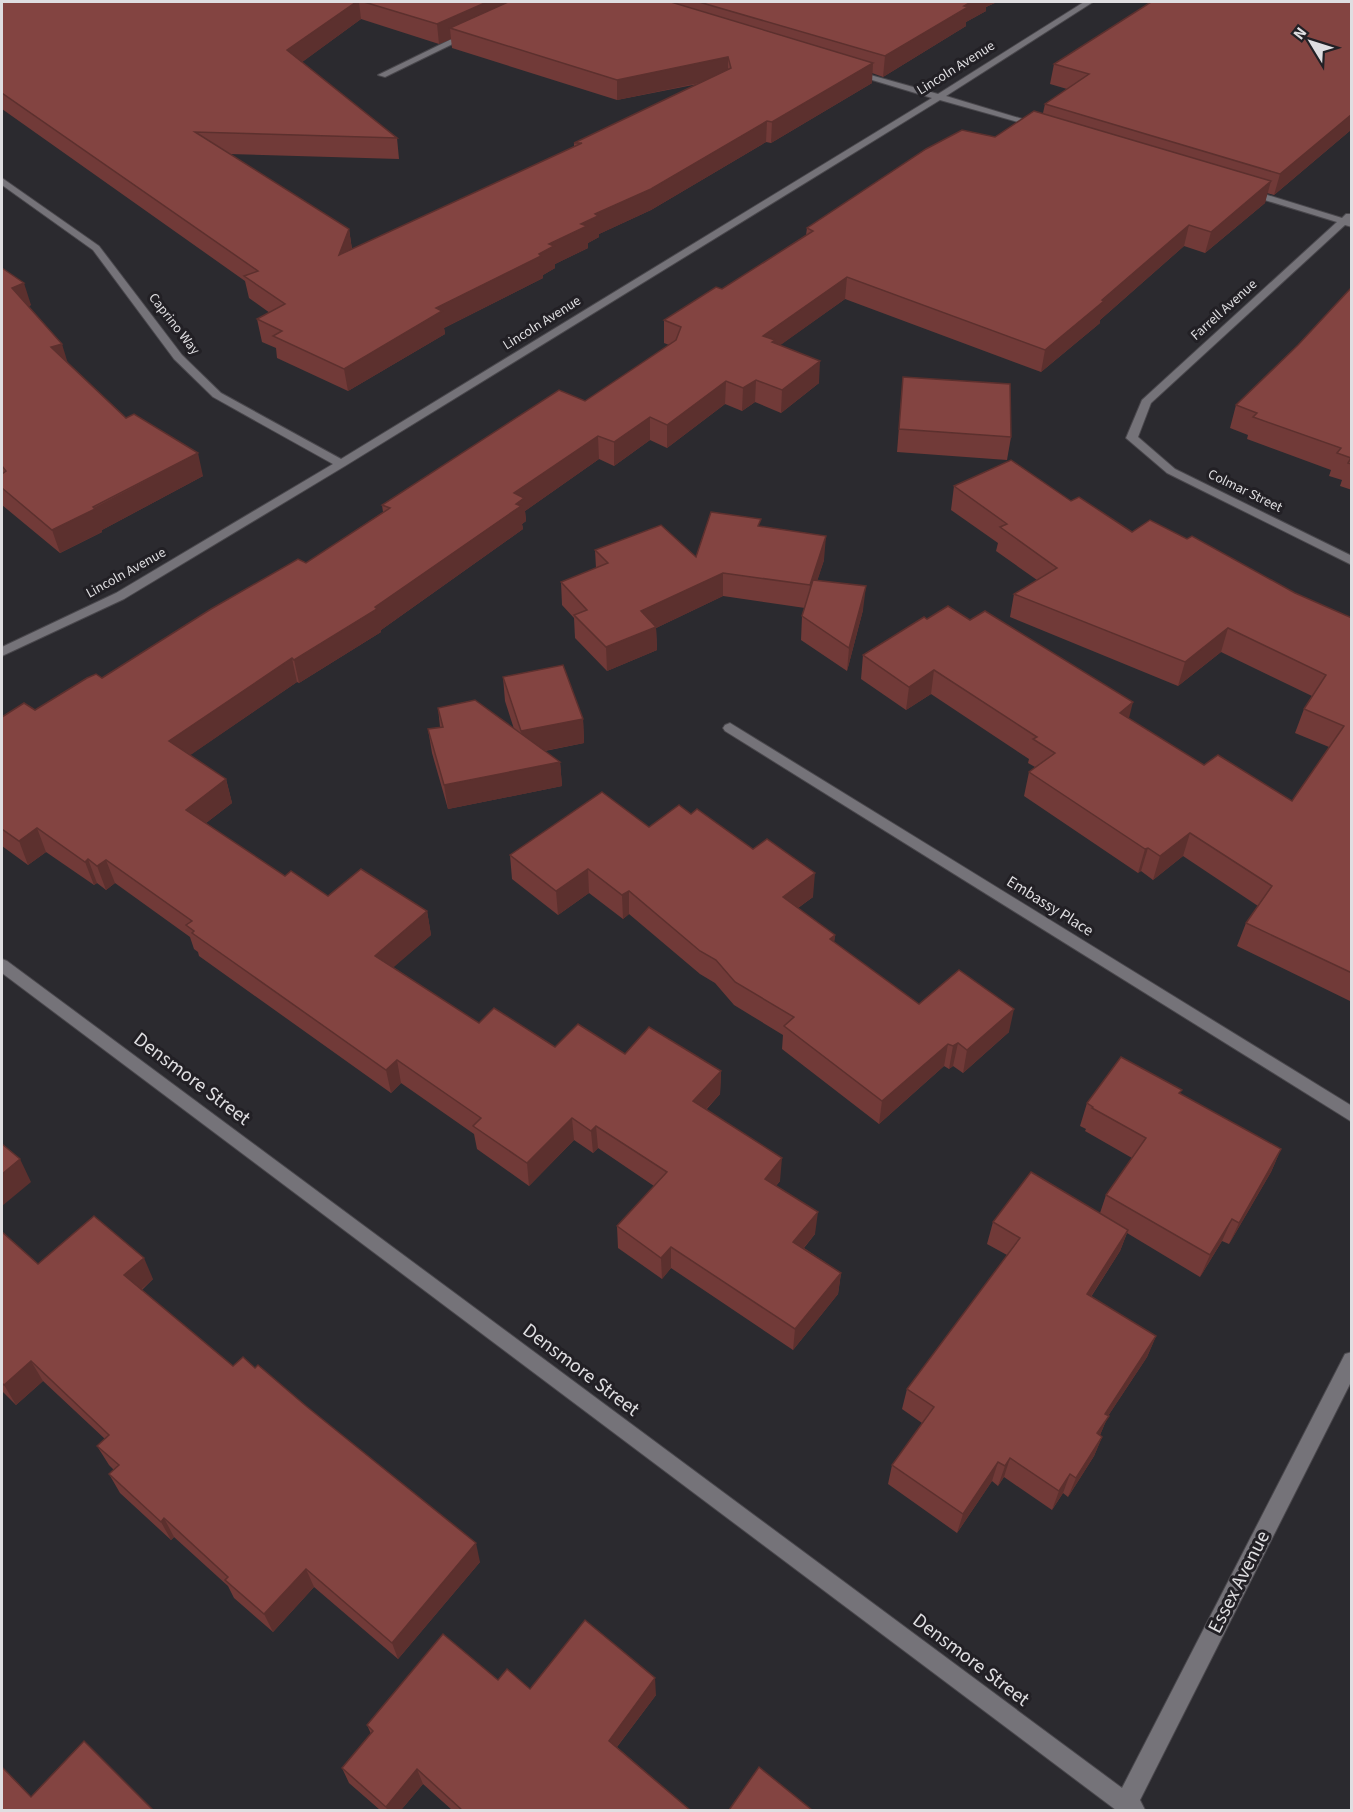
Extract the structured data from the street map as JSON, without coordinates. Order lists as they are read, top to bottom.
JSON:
{
  "streets": {
    "street": [
      "Lincoln Avenue",
      "Farrell Avenue",
      "Caprino Way",
      "Colmar Street",
      "Embassy Place",
      "Densmore Street",
      "Essex Avenue"
    ]
  },
  "crossings": [
    ["Lincoln Avenue", "Caprino Way"],
    ["Farrell Avenue", "Colmar Street"],
    ["Densmore Street", "Essex Avenue"]
  ],
  "north": "top left"
}
